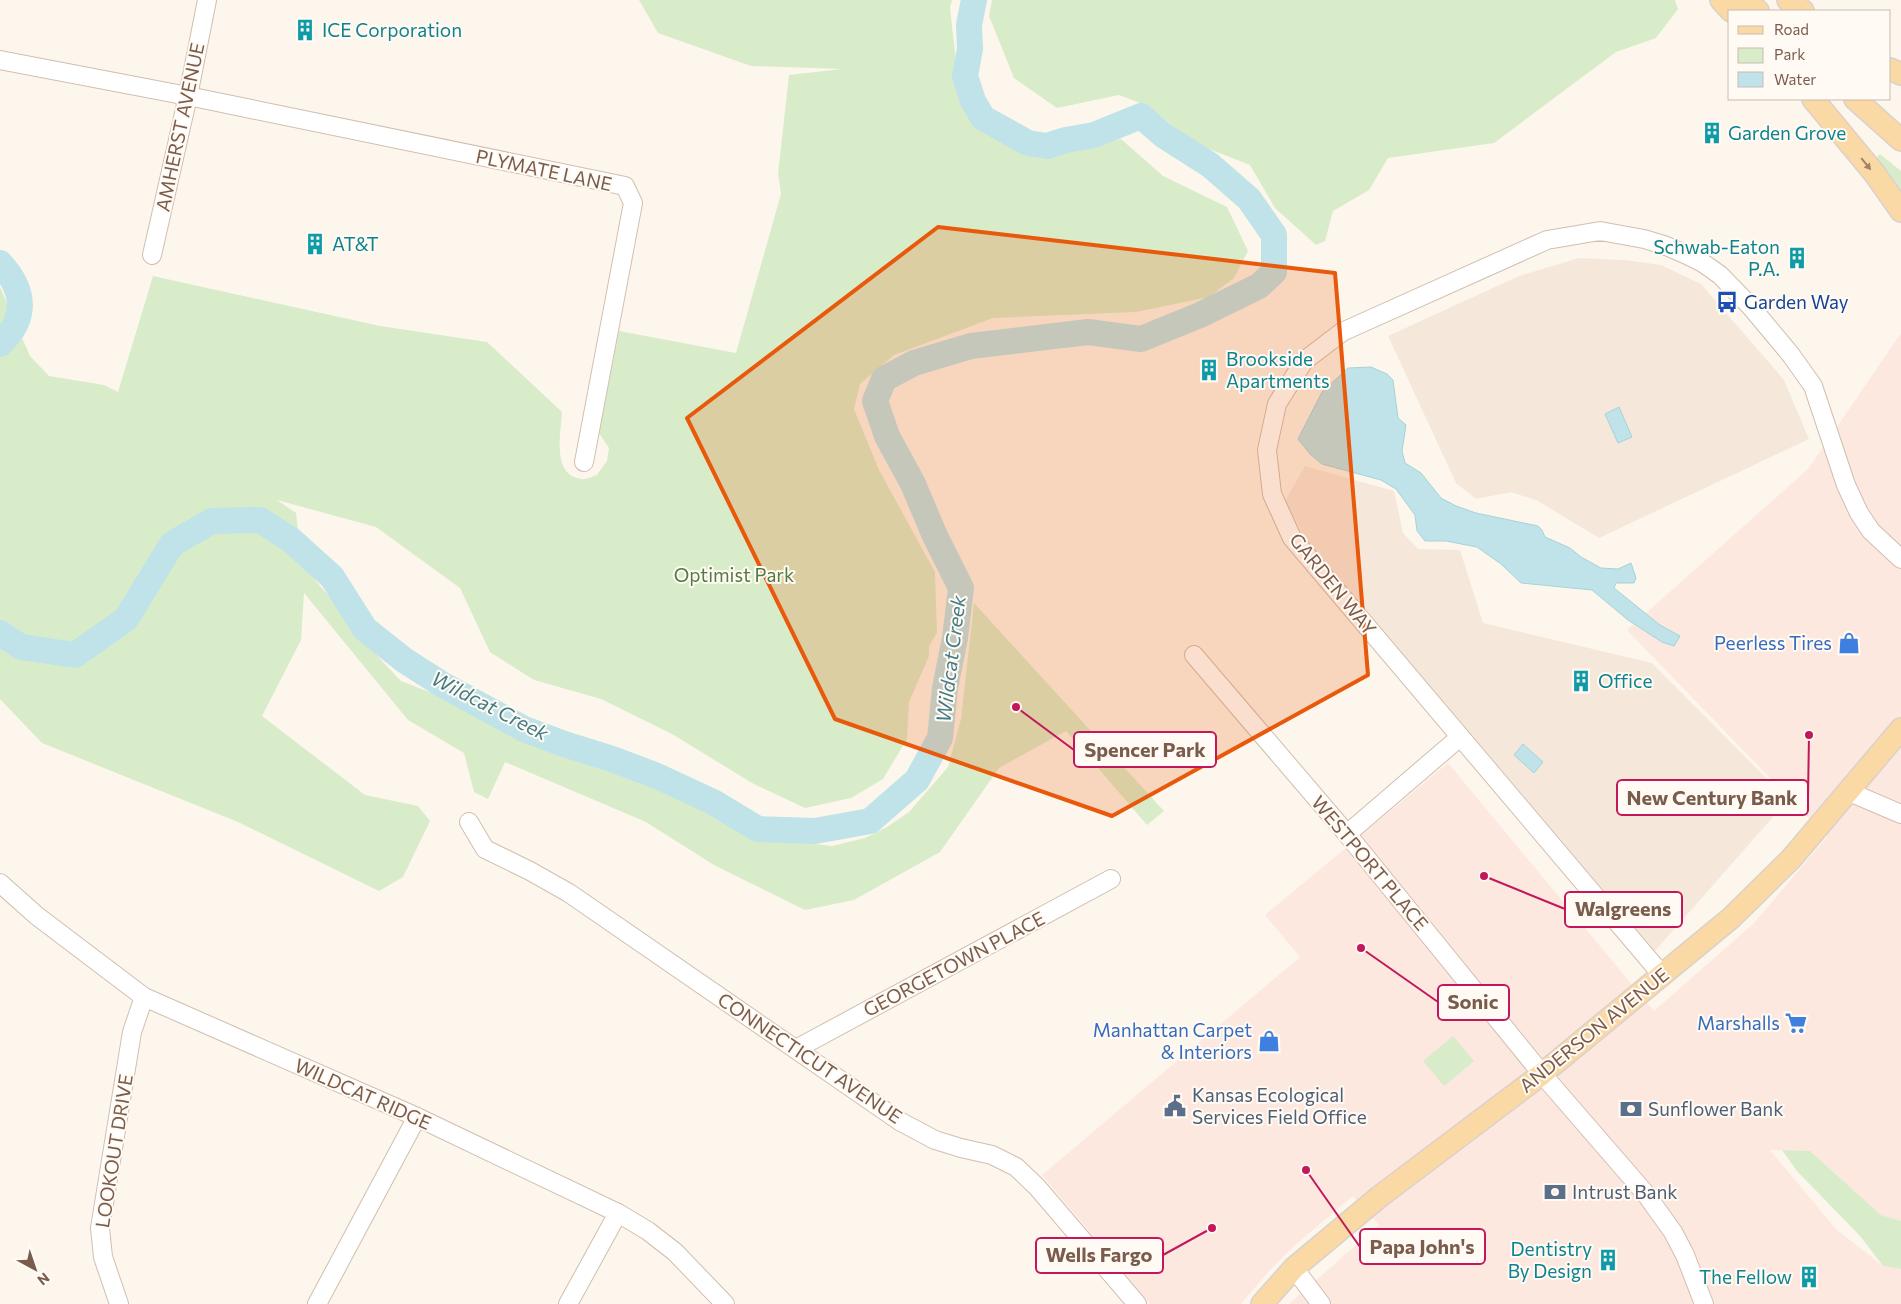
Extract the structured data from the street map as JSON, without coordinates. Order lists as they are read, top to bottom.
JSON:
{
  "streets": {
    "main road": ["ANDERSON AVENUE"],
    "street": [
      "AMHERST AVENUE",
      "PLYMATE LANE",
      "GARDEN WAY",
      "WESTPORT PLACE",
      "GEORGETOWN PLACE",
      "CONNECTICUT AVENUE",
      "WILDCAT RIDGE",
      "LOOKOUT DRIVE"
    ]
  },
  "crossings": [
    ["AMHERST AVENUE", "PLYMATE LANE"],
    ["GARDEN WAY", "ANDERSON AVENUE"],
    ["WESTPORT PLACE", "ANDERSON AVENUE"],
    ["GEORGETOWN PLACE", "CONNECTICUT AVENUE"],
    ["WILDCAT RIDGE", "LOOKOUT DRIVE"]
  ],
  "water": ["Wildcat Creek"],
  "parks": ["Optimist Park"],
  "places": {
    "building": [
      "ICE Corporation",
      "Garden Grove",
      "AT&T",
      "Schwab-Eaton P.A.",
      "Brookside Apartments",
      "Office",
      "Dentistry By Design",
      "The Fellow"
    ],
    "bus stop": ["Garden Way"],
    "shop": ["Peerless Tires", "Manhattan Carpet & Interiors"],
    "other": [
      "Spencer Park",
      "New Century Bank",
      "Walgreens",
      "Sonic",
      "Papa John's",
      "Wells Fargo"
    ],
    "supermarket": ["Marshalls"],
    "public building": ["Kansas Ecological Services Field Office"],
    "bank": ["Sunflower Bank", "Intrust Bank"]
  },
  "legend": ["Road", "Park", "Water"],
  "north": "bottom right"
}
